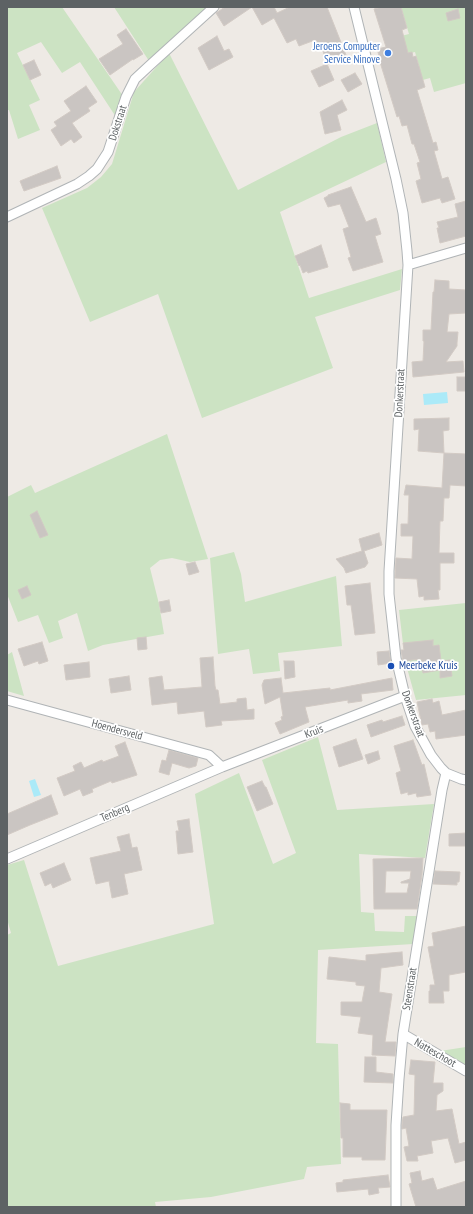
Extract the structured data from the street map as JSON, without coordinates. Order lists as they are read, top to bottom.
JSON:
{
  "streets": {
    "street": [
      "Dokstraat",
      "Donkerstraat",
      "Hoendersveld",
      "Kruis",
      "Tenberg",
      "Steenstraat",
      "Natteschoot"
    ]
  },
  "crossings": [
    ["Donkerstraat", "Kruis"],
    ["Donkerstraat", "Steenstraat"],
    ["Hoendersveld", "Kruis"],
    ["Hoendersveld", "Tenberg"],
    ["Kruis", "Tenberg"],
    ["Steenstraat", "Natteschoot"]
  ],
  "places": ["Jeroens Computer Service Ninove", "Meerbeke Kruis"]
}
